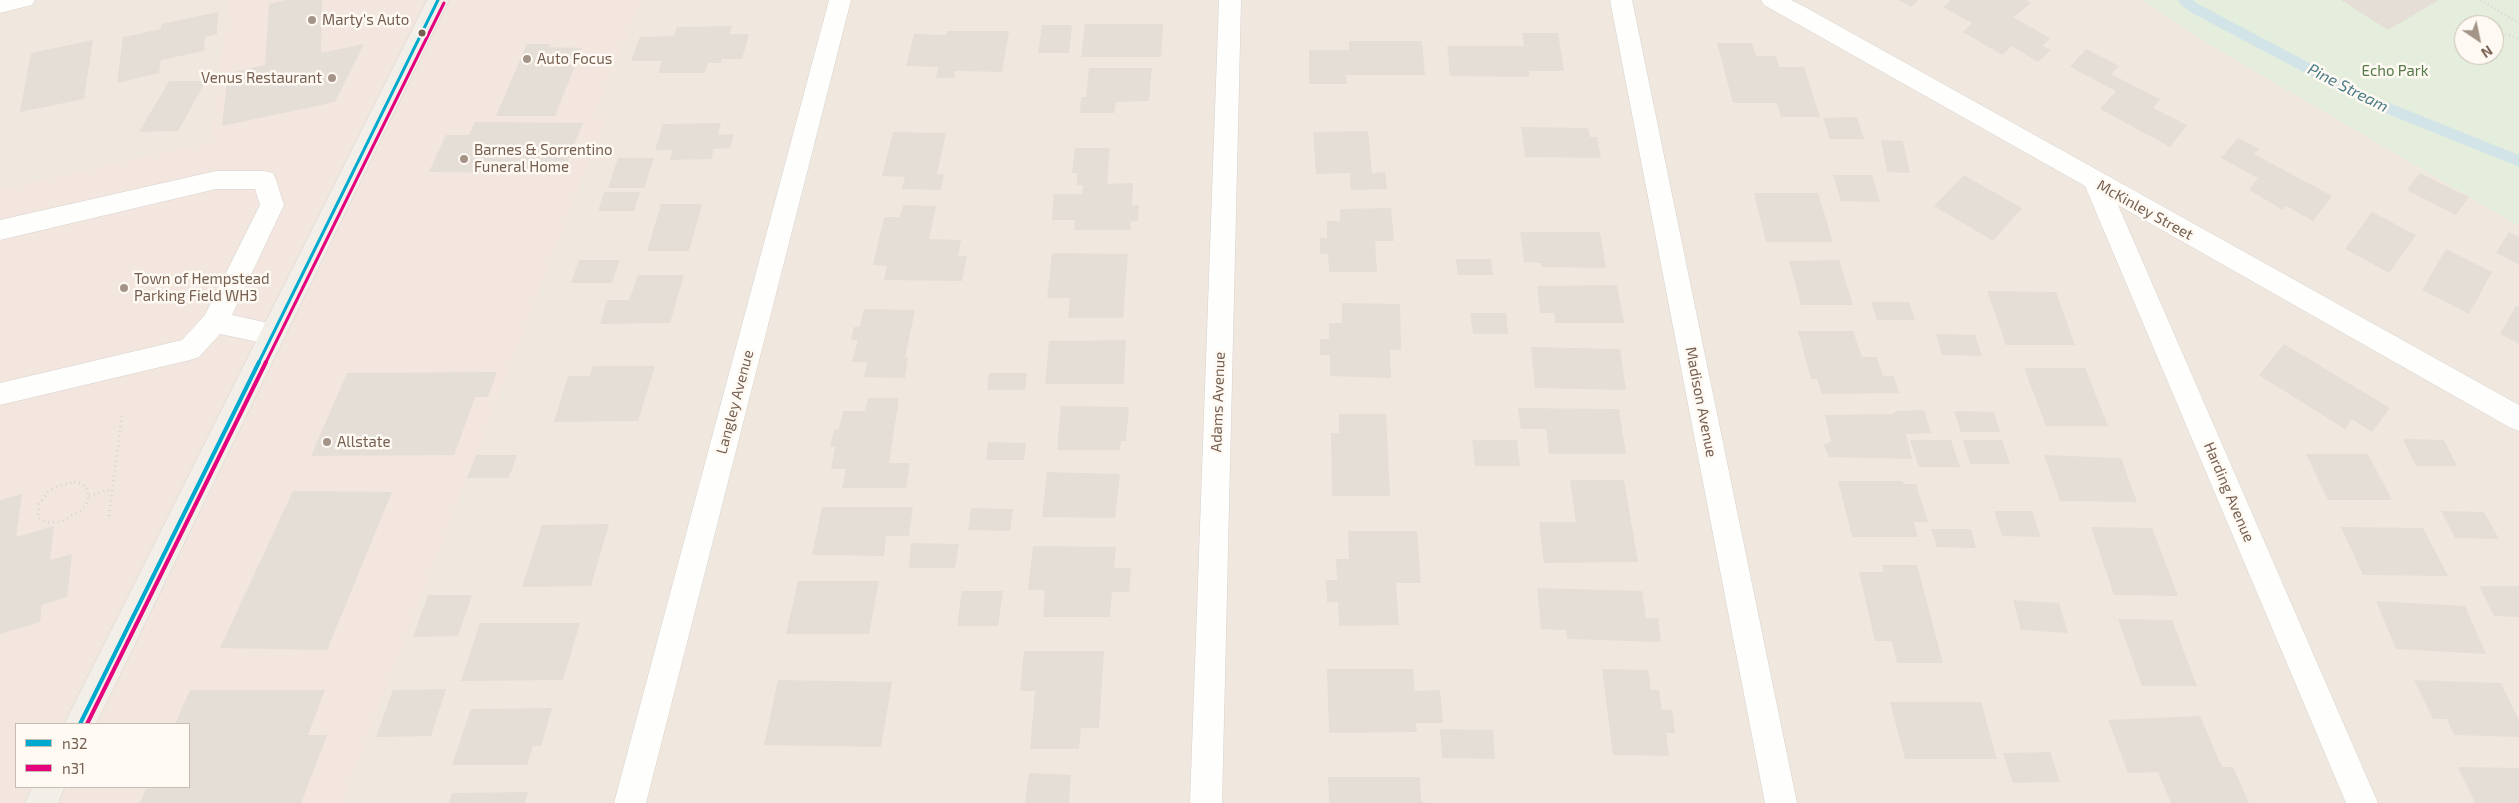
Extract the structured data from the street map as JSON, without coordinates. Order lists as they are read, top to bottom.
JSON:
{
  "streets": {
    "street": [
      "McKinley Street",
      "Langley Avenue",
      "Adams Avenue",
      "Madison Avenue",
      "Harding Avenue"
    ]
  },
  "crossings": [
    ["McKinley Street", "Harding Avenue"]
  ],
  "water": ["Pine Stream"],
  "parks": ["Echo Park"],
  "places": [
    "Marty's Auto",
    "Auto Focus",
    "Venus Restaurant",
    "Barnes & Sorrentino Funeral Home",
    "Town of Hempstead Parking Field WH3",
    "Allstate"
  ],
  "lines": ["transit line n32", "transit line n31"],
  "legend": ["n32", "n31"],
  "north": "bottom right"
}
